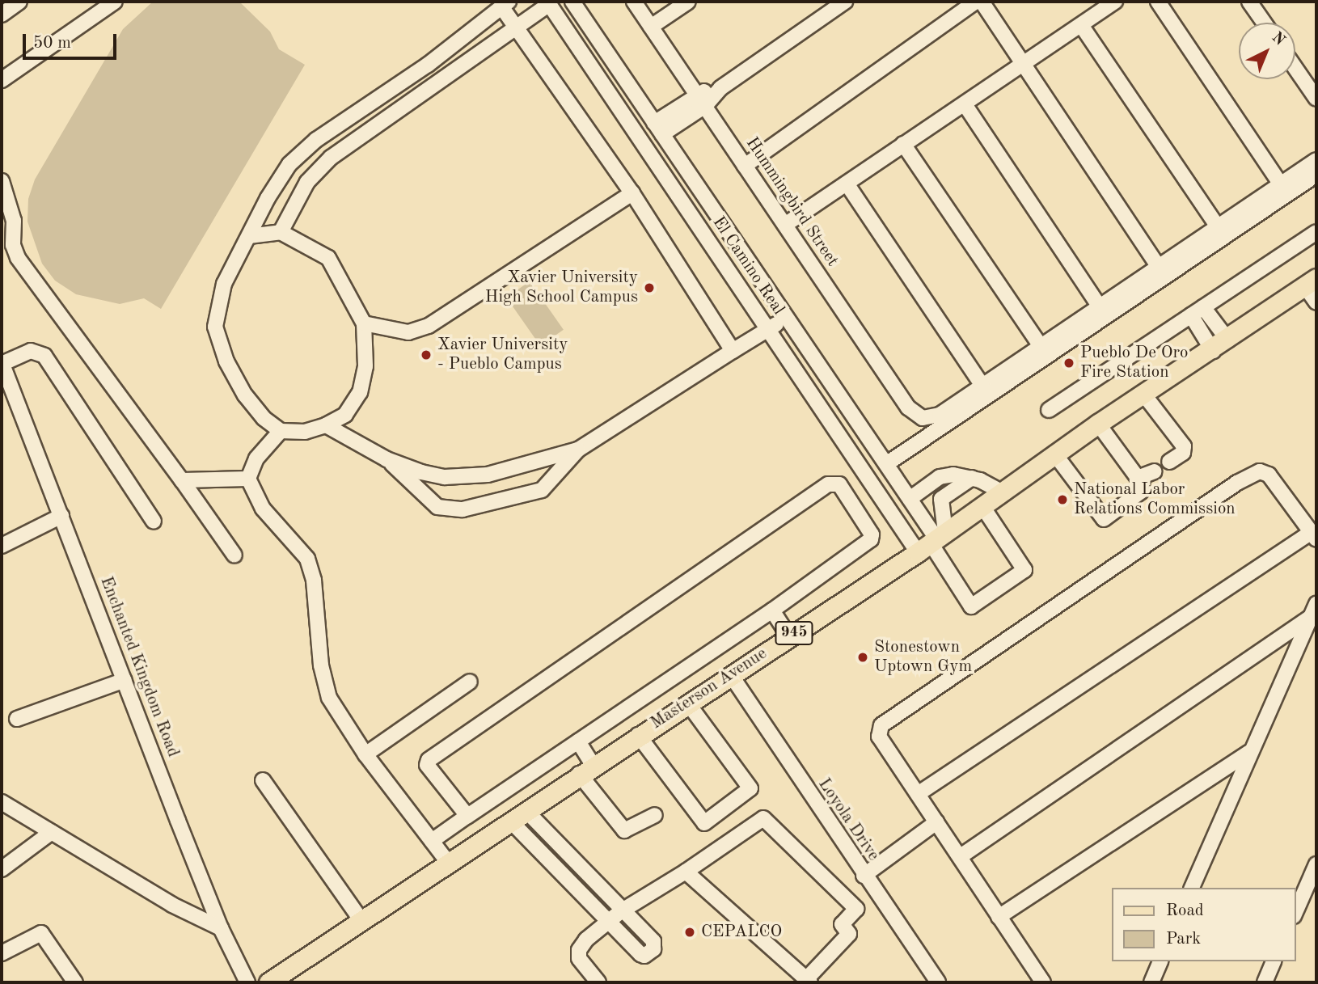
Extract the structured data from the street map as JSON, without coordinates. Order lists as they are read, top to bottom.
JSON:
{
  "streets": {
    "main road": ["945", "Masterson Avenue"],
    "street": [
      "Hummingbird Street",
      "El Camino Real",
      "Enchanted Kingdom Road",
      "Loyola Drive"
    ]
  },
  "crossings": [
    ["El Camino Real", "Masterson Avenue"],
    ["Masterson Avenue", "Loyola Drive"]
  ],
  "places": [
    "Xavier University High School Campus",
    "Xavier University - Pueblo Campus",
    "Pueblo De Oro Fire Station",
    "National Labor Relations Commission",
    "Stonestown Uptown Gym",
    "CEPALCO"
  ],
  "legend": ["Road", "Park"],
  "scale_bar": "50 m",
  "north": "top right"
}
